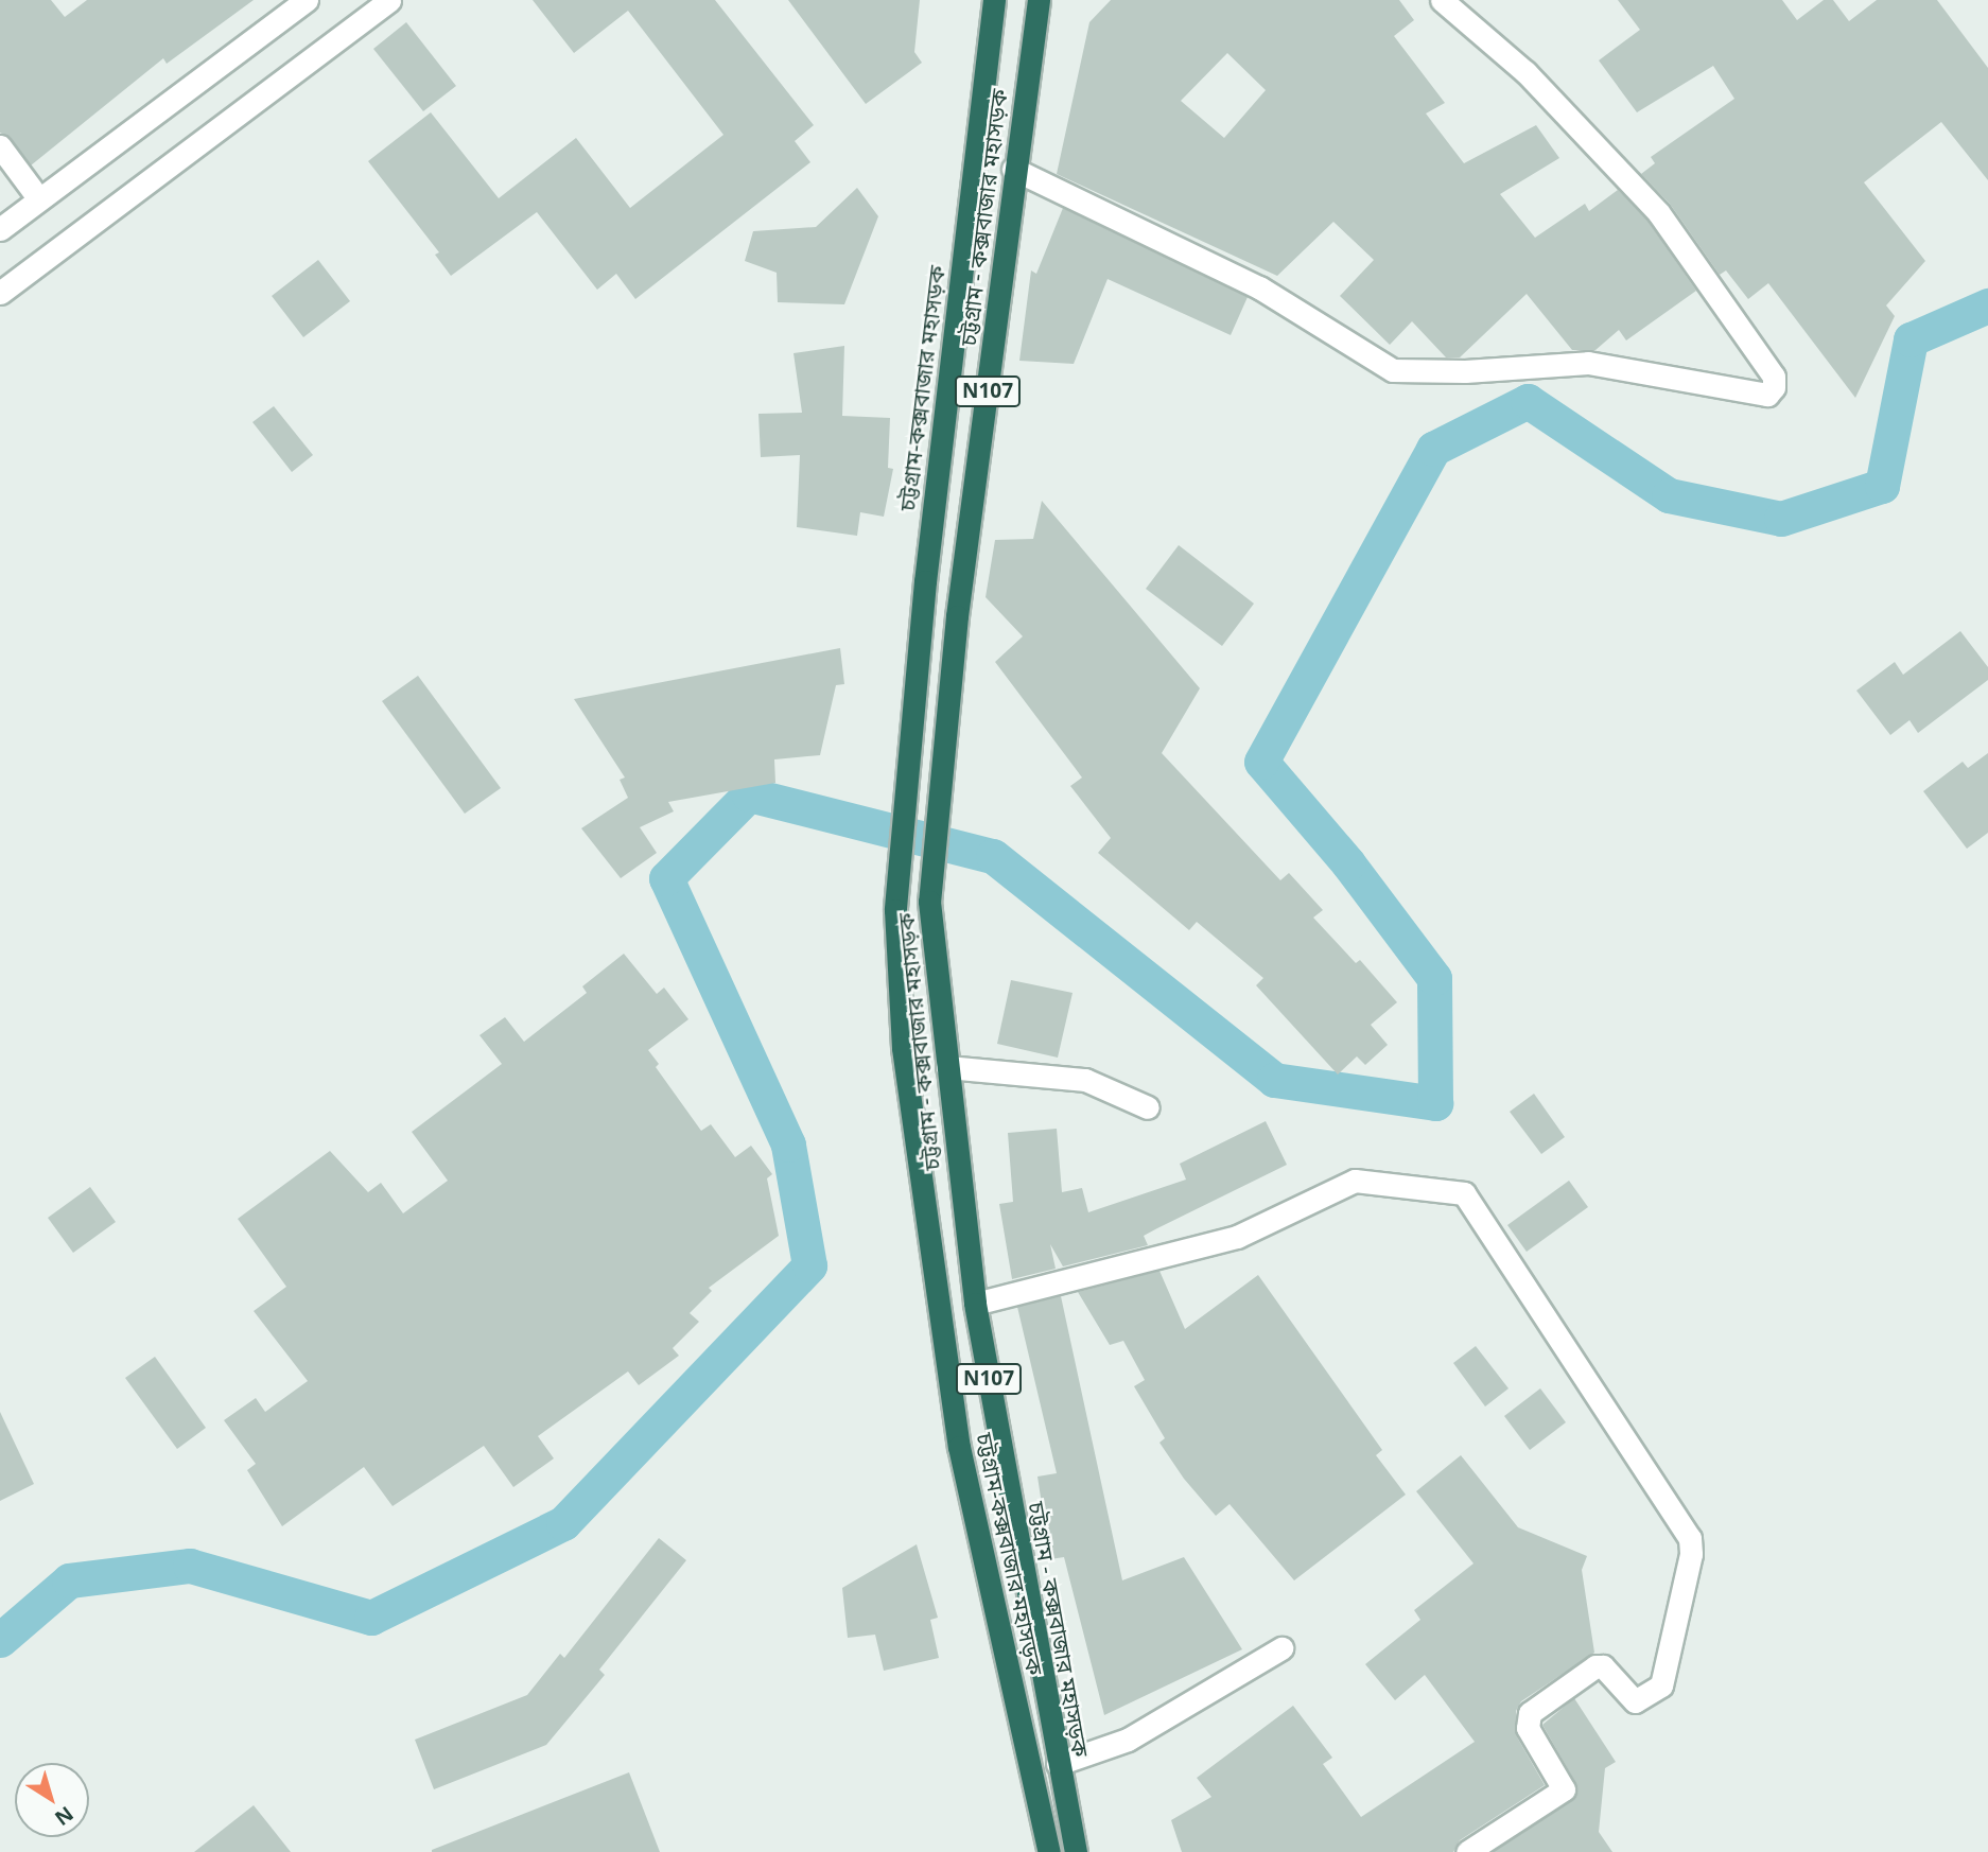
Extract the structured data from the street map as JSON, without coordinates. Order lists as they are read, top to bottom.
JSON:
{
  "streets": {
    "highway": ["চট্টগ্রাম - কক্সবাজার মহাসড়ক", "চট্টগ্রাম-কক্সবাজার মহাসড়ক", "N107"]
  },
  "north": "bottom right"
}
